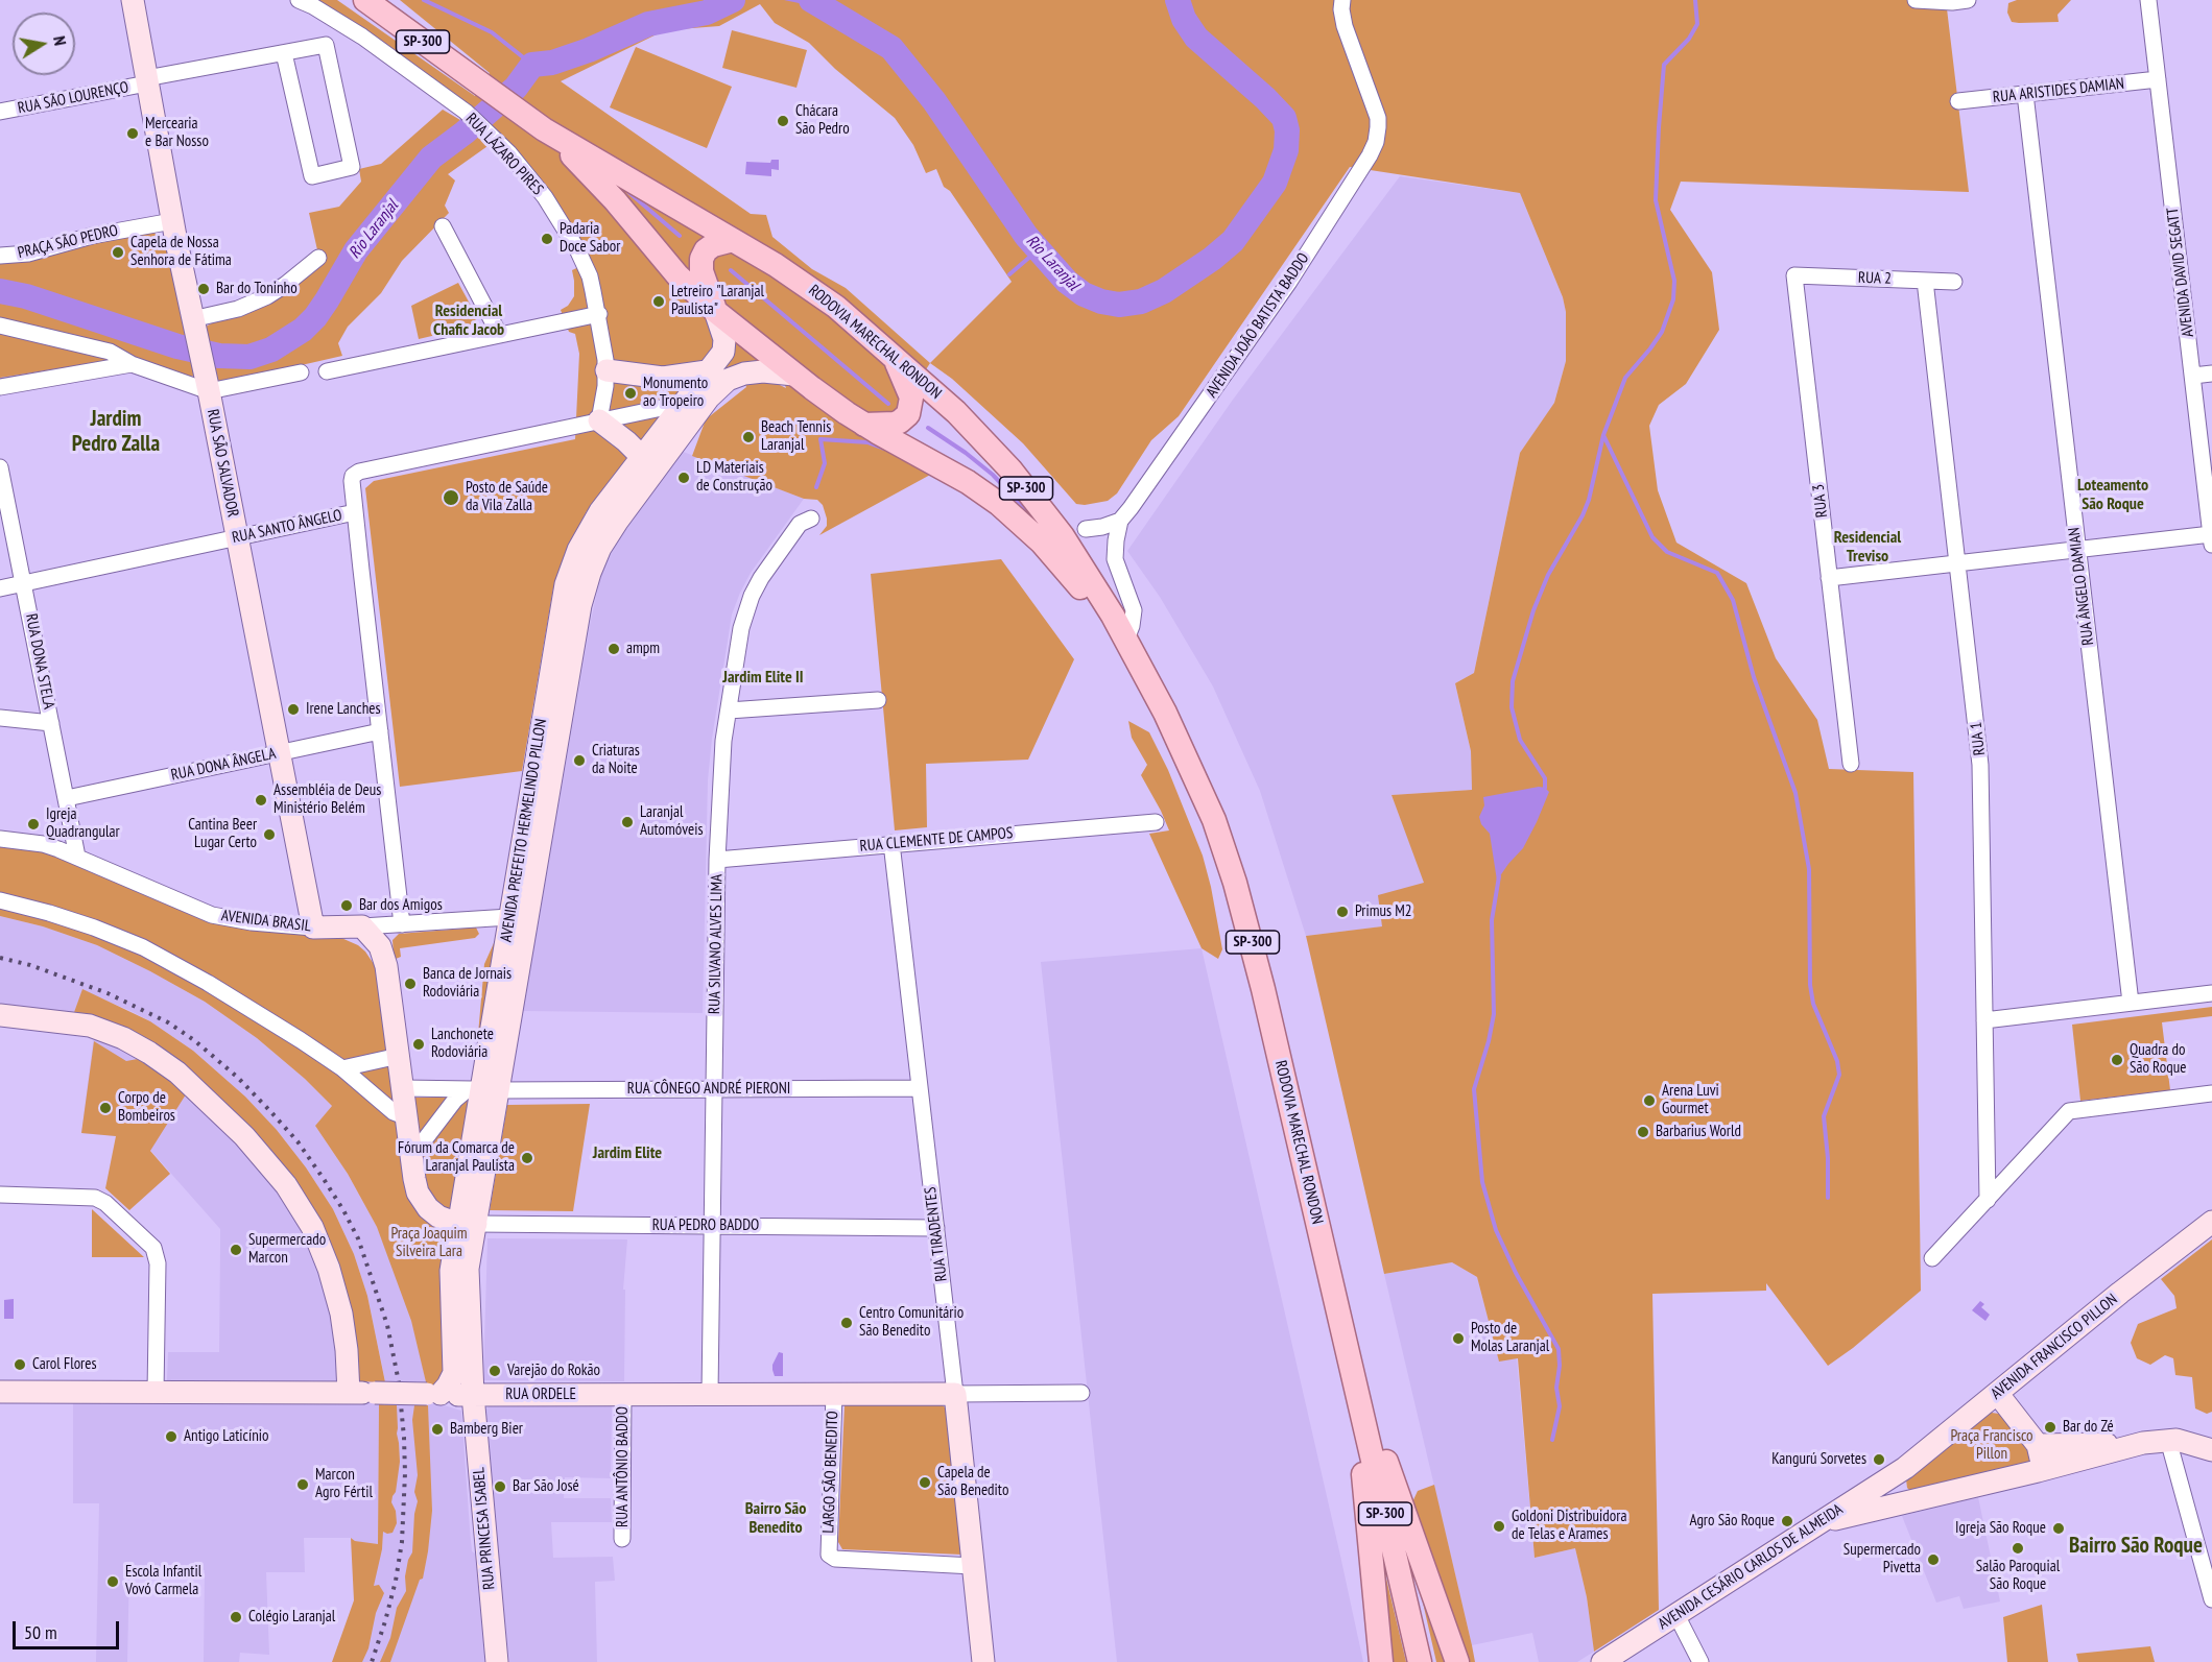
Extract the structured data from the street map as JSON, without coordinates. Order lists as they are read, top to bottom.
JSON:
{
  "streets": {
    "main road": [
      "SP-300",
      "RODOVIA MARECHAL RONDON",
      "RUA SÃO SALVADOR",
      "AVENIDA PREFEITO HERMELINDO PILLON",
      "AVENIDA BRASIL",
      "RUA TIRADENTES",
      "AVENIDA FRANCISCO PILLON",
      "RUA ORDELE",
      "RUA PRINCESA ISABEL",
      "AVENIDA CESÁRIO CARLOS DE ALMEIDA"
    ],
    "street": [
      "RUA ARISTIDES DAMIAN",
      "RUA SÃO LOURENÇO",
      "RUA LÁZARO PIRES",
      "PRAÇA SÃO PEDRO",
      "AVENIDA DAVID SEGATT",
      "RUA 2",
      "AVENIDA JOÃO BATISTA BADDO",
      "RUA 3",
      "RUA SANTO ÂNGELO",
      "RUA ÂNGELO DAMIAN",
      "RUA DONA STELA",
      "RUA 1",
      "RUA DONA ÂNGELA",
      "RUA CLEMENTE DE CAMPOS",
      "RUA SILVANO ALVES LIMA",
      "RUA CÔNEGO ANDRÉ PIERONI",
      "RUA PEDRO BADDO",
      "RUA ANTÔNIO BADDO",
      "LARGO SÃO BENEDITO"
    ]
  },
  "crossings": [
    ["RUA ARISTIDES DAMIAN", "AVENIDA DAVID SEGATT"],
    ["RUA ARISTIDES DAMIAN", "RUA ÂNGELO DAMIAN"],
    ["RUA SÃO LOURENÇO", "RUA SÃO SALVADOR"],
    ["RUA LÁZARO PIRES", "RUA SANTO ÂNGELO"],
    ["PRAÇA SÃO PEDRO", "RUA SÃO SALVADOR"],
    ["RUA 2", "RUA 3"],
    ["RUA 2", "RUA 1"],
    ["RODOVIA MARECHAL RONDON", "AVENIDA PREFEITO HERMELINDO PILLON"],
    ["RUA SÃO SALVADOR", "RUA SANTO ÂNGELO"],
    ["RUA SÃO SALVADOR", "RUA DONA ÂNGELA"],
    ["RUA SÃO SALVADOR", "AVENIDA BRASIL"],
    ["RUA SANTO ÂNGELO", "RUA DONA STELA"],
    ["RUA SANTO ÂNGELO", "AVENIDA PREFEITO HERMELINDO PILLON"],
    ["RUA DONA STELA", "RUA DONA ÂNGELA"],
    ["RUA DONA STELA", "AVENIDA BRASIL"],
    ["AVENIDA PREFEITO HERMELINDO PILLON", "AVENIDA BRASIL"],
    ["AVENIDA PREFEITO HERMELINDO PILLON", "RUA CÔNEGO ANDRÉ PIERONI"],
    ["AVENIDA PREFEITO HERMELINDO PILLON", "RUA PEDRO BADDO"],
    ["AVENIDA PREFEITO HERMELINDO PILLON", "RUA ORDELE"],
    ["AVENIDA PREFEITO HERMELINDO PILLON", "RUA PRINCESA ISABEL"],
    ["RUA CLEMENTE DE CAMPOS", "RUA SILVANO ALVES LIMA"],
    ["RUA CLEMENTE DE CAMPOS", "RUA TIRADENTES"],
    ["RUA SILVANO ALVES LIMA", "RUA CÔNEGO ANDRÉ PIERONI"],
    ["RUA SILVANO ALVES LIMA", "RUA PEDRO BADDO"],
    ["RUA SILVANO ALVES LIMA", "RUA ORDELE"],
    ["RUA CÔNEGO ANDRÉ PIERONI", "RUA TIRADENTES"],
    ["RUA PEDRO BADDO", "RUA TIRADENTES"],
    ["RUA TIRADENTES", "RUA ORDELE"],
    ["RUA TIRADENTES", "LARGO SÃO BENEDITO"],
    ["AVENIDA FRANCISCO PILLON", "AVENIDA CESÁRIO CARLOS DE ALMEIDA"],
    ["RUA ORDELE", "RUA ANTÔNIO BADDO"],
    ["RUA ORDELE", "LARGO SÃO BENEDITO"],
    ["RUA ORDELE", "RUA PRINCESA ISABEL"]
  ],
  "districts": [
    "Residencial Chafic Jacob",
    "Jardim Pedro Zalla",
    "Loteamento São Roque",
    "Residencial Treviso",
    "Jardim Elite II",
    "Jardim Elite",
    "Bairro São Benedito",
    "Bairro São Roque"
  ],
  "water": ["Rio Laranjal"],
  "parks": ["Praça Joaquim Silveira Lara", "Praça Francisco Pillon"],
  "places": [
    "Chácara São Pedro",
    "Mercearia e Bar Nosso",
    "Padaria Doce Sabor",
    "Capela de Nossa Senhora de Fátima",
    "Bar do Toninho",
    "Letreiro \"Laranjal Paulista\"",
    "Monumento ao Tropeiro",
    "Beach Tennis Laranjal",
    "LD Materiais de Construção",
    "Posto de Saúde da Vila Zalla",
    "ampm",
    "Irene Lanches",
    "Criaturas da Noite",
    "Assembléia de Deus Ministério Belém",
    "Laranjal Automóveis",
    "Igreja Quadrangular",
    "Cantina Beer Lugar Certo",
    "Bar dos Amigos",
    "Primus M2",
    "Banca de Jornais Rodoviária",
    "Lanchonete Rodoviária",
    "Quadra do São Roque",
    "Arena Luvi Gourmet",
    "Corpo de Bombeiros",
    "Barbarius World",
    "Fórum da Comarca de Laranjal Paulista",
    "Supermercado Marcon",
    "Centro Comunitário São Benedito",
    "Posto de Molas Laranjal",
    "Carol Flores",
    "Varejão do Rokão",
    "Bar do Zé",
    "Bamberg Bier",
    "Antigo Laticínio",
    "Kangurú Sorvetes",
    "Capela de São Benedito",
    "Marcon Agro Fértil",
    "Bar São José",
    "Agro São Roque",
    "Goldoni Distribuidora de Telas e Arames",
    "Igreja São Roque",
    "Salão Paroquial São Roque",
    "Supermercado Pivetta",
    "Escola Infantil Vovó Carmela",
    "Colégio Laranjal"
  ],
  "scale_bar": "50 m",
  "north": "right"
}
